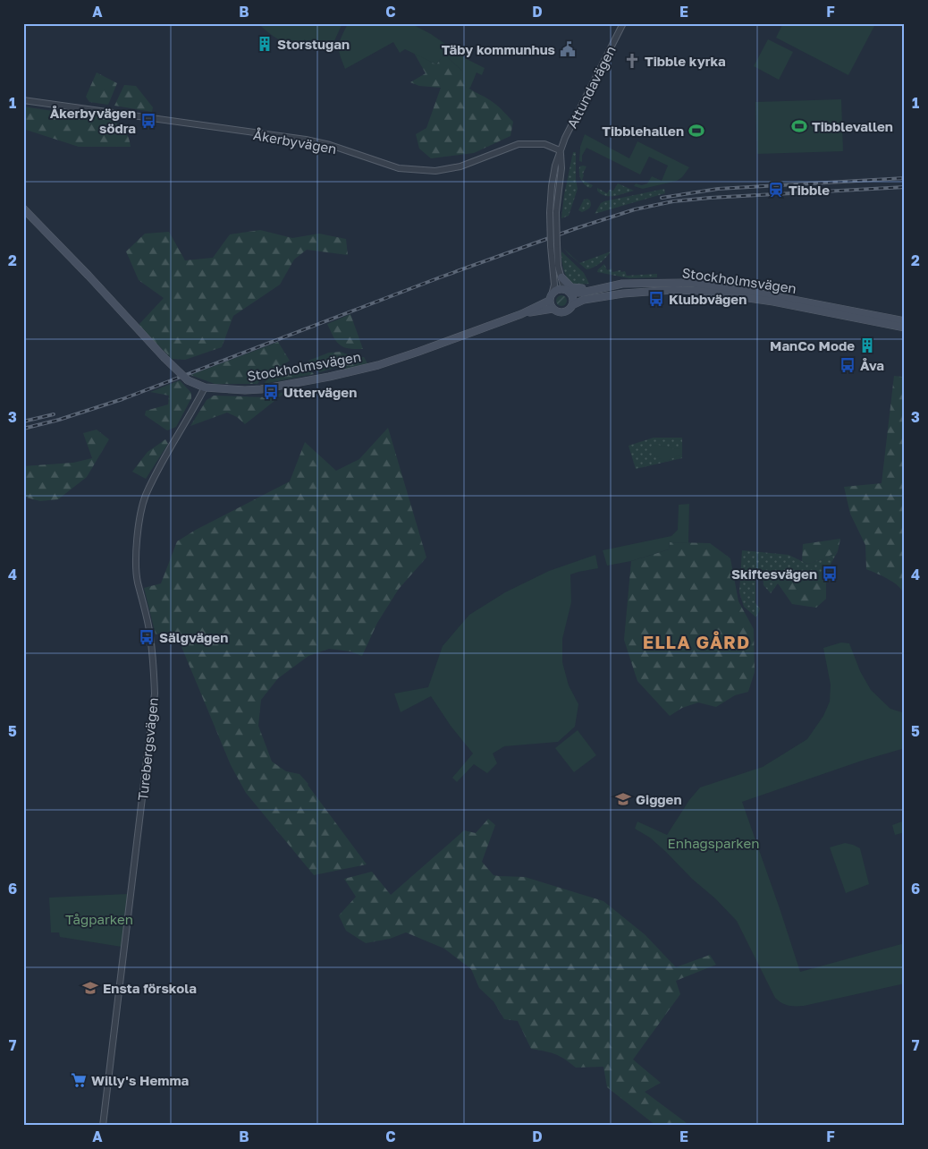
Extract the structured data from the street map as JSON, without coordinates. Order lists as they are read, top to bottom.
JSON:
{
  "streets": {
    "main road": ["Stockholmsvägen"],
    "street": ["Attundavägen", "Åkerbyvägen", "Turebergsvägen"]
  },
  "crossings": [
    ["Attundavägen", "Åkerbyvägen"],
    ["Attundavägen", "Stockholmsvägen"],
    ["Stockholmsvägen", "Turebergsvägen"]
  ],
  "districts": ["ELLA GÅRD"],
  "parks": ["Enhagsparken", "Tågparken"],
  "places": {
    "building": ["Storstugan", "ManCo Mode"],
    "public building": ["Täby kommunhus"],
    "church": ["Tibble kyrka"],
    "bus stop": [
      "Åkerbyvägen södra",
      "Klubbvägen",
      "Åva",
      "Uttervägen",
      "Skiftesvägen",
      "Sälgvägen"
    ],
    "sports": ["Tibblevallen", "Tibblehallen"],
    "station": ["Tibble"],
    "school or university": ["Giggen", "Ensta förskola"],
    "supermarket": ["Willy's Hemma"]
  },
  "grid": {
    "columns": [
      "A",
      "B",
      "C",
      "D",
      "E",
      "F"
    ],
    "rows": [
      "1",
      "2",
      "3",
      "4",
      "5",
      "6",
      "7"
    ]
  }
}
